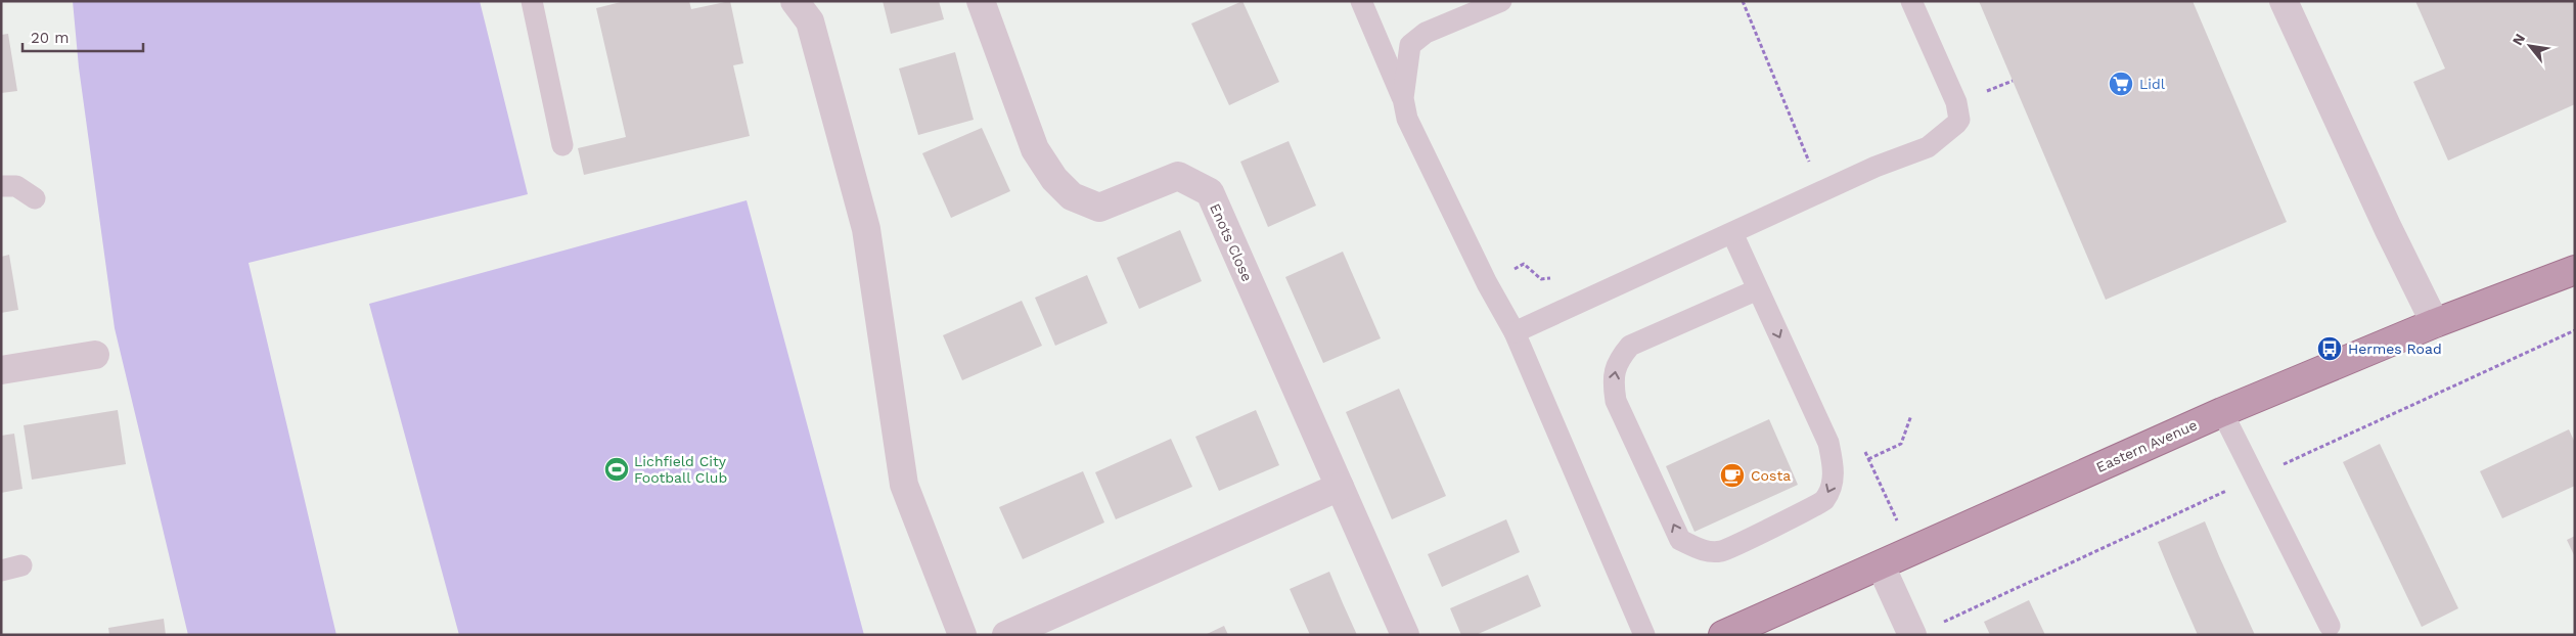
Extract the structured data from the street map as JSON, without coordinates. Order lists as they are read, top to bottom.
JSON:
{
  "streets": {
    "highway": ["Eastern Avenue"],
    "street": ["Enots Close"]
  },
  "places": {
    "supermarket": ["Lidl"],
    "bus stop": ["Hermes Road"],
    "sports": ["Lichfield City Football Club"],
    "cafe": ["Costa"]
  },
  "scale_bar": "20 m",
  "north": "top left"
}
